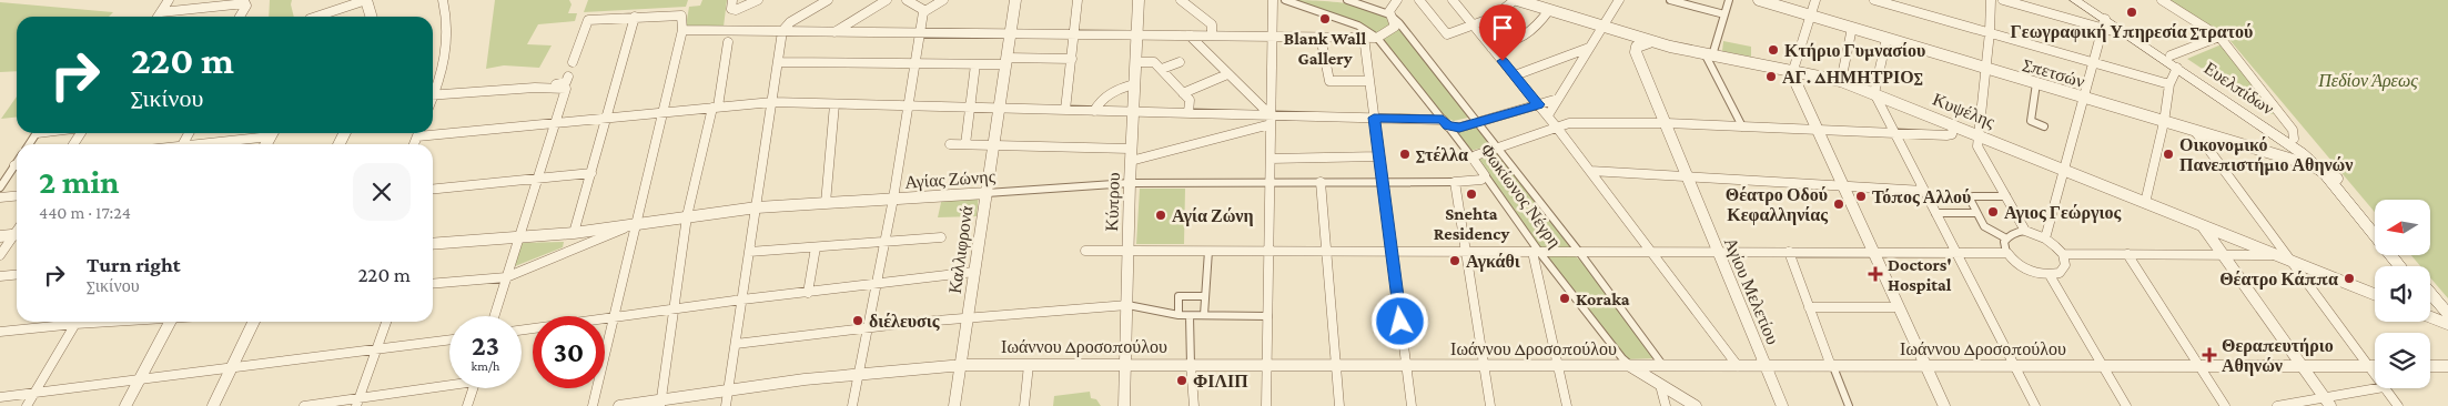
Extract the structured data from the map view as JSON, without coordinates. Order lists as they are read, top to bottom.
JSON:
{
  "streets": {
    "main road": ["Ευελπίδων"],
    "street": [
      "Σπετσών",
      "Κυψέλης",
      "Αγίας Ζώνης",
      "Φωκίωνος Νέγρη",
      "Κύπρου",
      "Καλλιφρονά",
      "Αγίου Μελετίου",
      "Ιωάννου Δροσοπούλου"
    ]
  },
  "crossings": [
    ["Σπετσών", "Ευελπίδων"],
    ["Κυψέλης", "Αγίου Μελετίου"],
    ["Αγίας Ζώνης", "Φωκίωνος Νέγρη"],
    ["Αγίας Ζώνης", "Κύπρου"],
    ["Αγίας Ζώνης", "Καλλιφρονά"],
    ["Φωκίωνος Νέγρη", "Ιωάννου Δροσοπούλου"],
    ["Κύπρου", "Ιωάννου Δροσοπούλου"],
    ["Καλλιφρονά", "Ιωάννου Δροσοπούλου"],
    ["Αγίου Μελετίου", "Ιωάννου Δροσοπούλου"]
  ],
  "parks": ["Πεδίον Άρεως"],
  "places": {
    "other": [
      "Γεωγραφική Υπηρεσία Στρατού",
      "Blank Wall Gallery",
      "Κτήριο Γυμνασίου",
      "ΑΓ. ΔΗΜΗΤΡΙΟΣ",
      "Στέλλα",
      "Οικονομικό Πανεπιστήμιο Αθηνών",
      "Snehta Residency",
      "Τόπος Αλλού",
      "Θέατρο Οδού Κεφαλληνίας",
      "Αγιος Γεώργιος",
      "Αγία Ζώνη",
      "Αγκάθι",
      "Θέατρο Κάππα",
      "Koraka",
      "διέλευσις",
      "ΦΙΛΙΠ"
    ],
    "health": ["Doctors' Hospital", "Θεραπευτήριο Αθηνών"]
  },
  "north": "left",
  "page": {
    "turn": ["220 m", "Σικίνου"],
    "heading": ["2 min", "440 m · 17:24"],
    "list": [
      {
        "name": "Turn right",
        "note": "Σικίνου",
        "value": "220 m"
      }
    ],
    "speed": "23 km/h",
    "limit": "30"
  }
}
